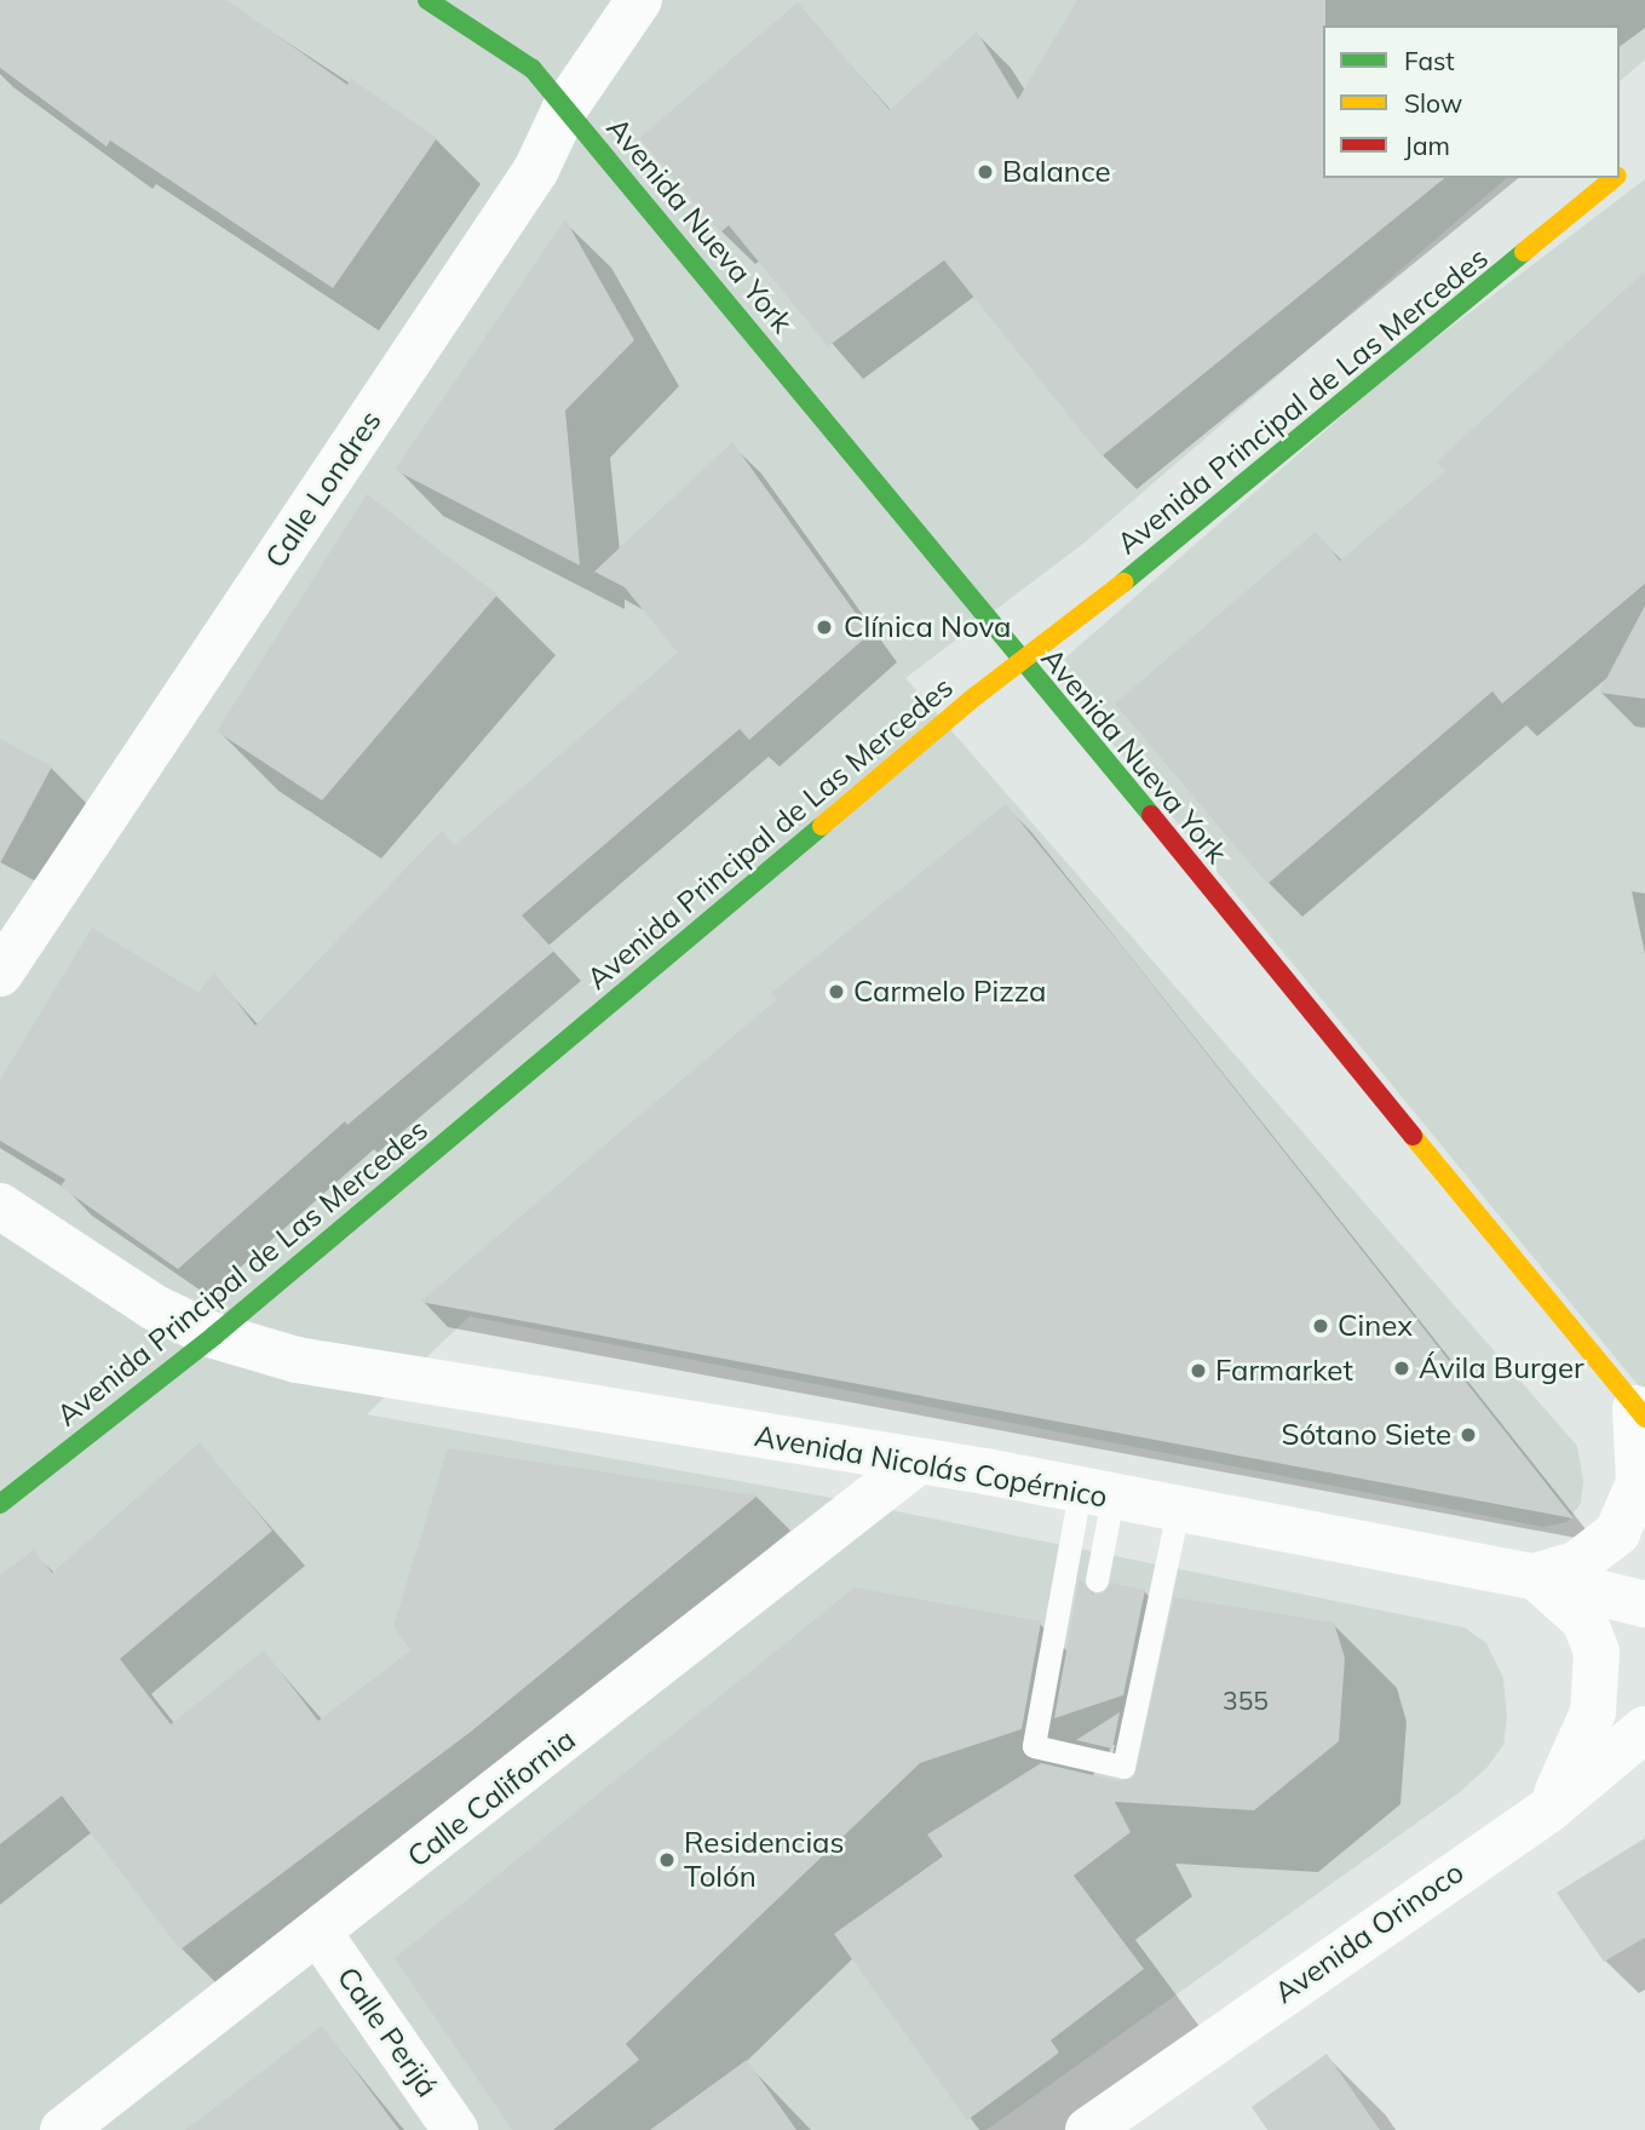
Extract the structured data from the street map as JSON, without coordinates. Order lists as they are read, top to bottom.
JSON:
{
  "streets": {
    "street": [
      "Avenida Nueva York",
      "Avenida Principal de Las Mercedes",
      "Calle Londres",
      "Avenida Nicolás Copérnico",
      "Calle California",
      "Avenida Orinoco",
      "Calle Perijá"
    ]
  },
  "crossings": [
    ["Avenida Nueva York", "Avenida Principal de Las Mercedes"],
    ["Avenida Nueva York", "Calle Londres"],
    ["Avenida Principal de Las Mercedes", "Avenida Nicolás Copérnico"],
    ["Avenida Nicolás Copérnico", "Calle California"],
    ["Calle California", "Calle Perijá"]
  ],
  "places": [
    "Balance",
    "Clínica Nova",
    "Carmelo Pizza",
    "Cinex",
    "Ávila Burger",
    "Farmarket",
    "Sótano Siete",
    "Residencias Tolón"
  ],
  "house_numbers": ["355"],
  "legend": ["Fast", "Slow", "Jam"]
}
